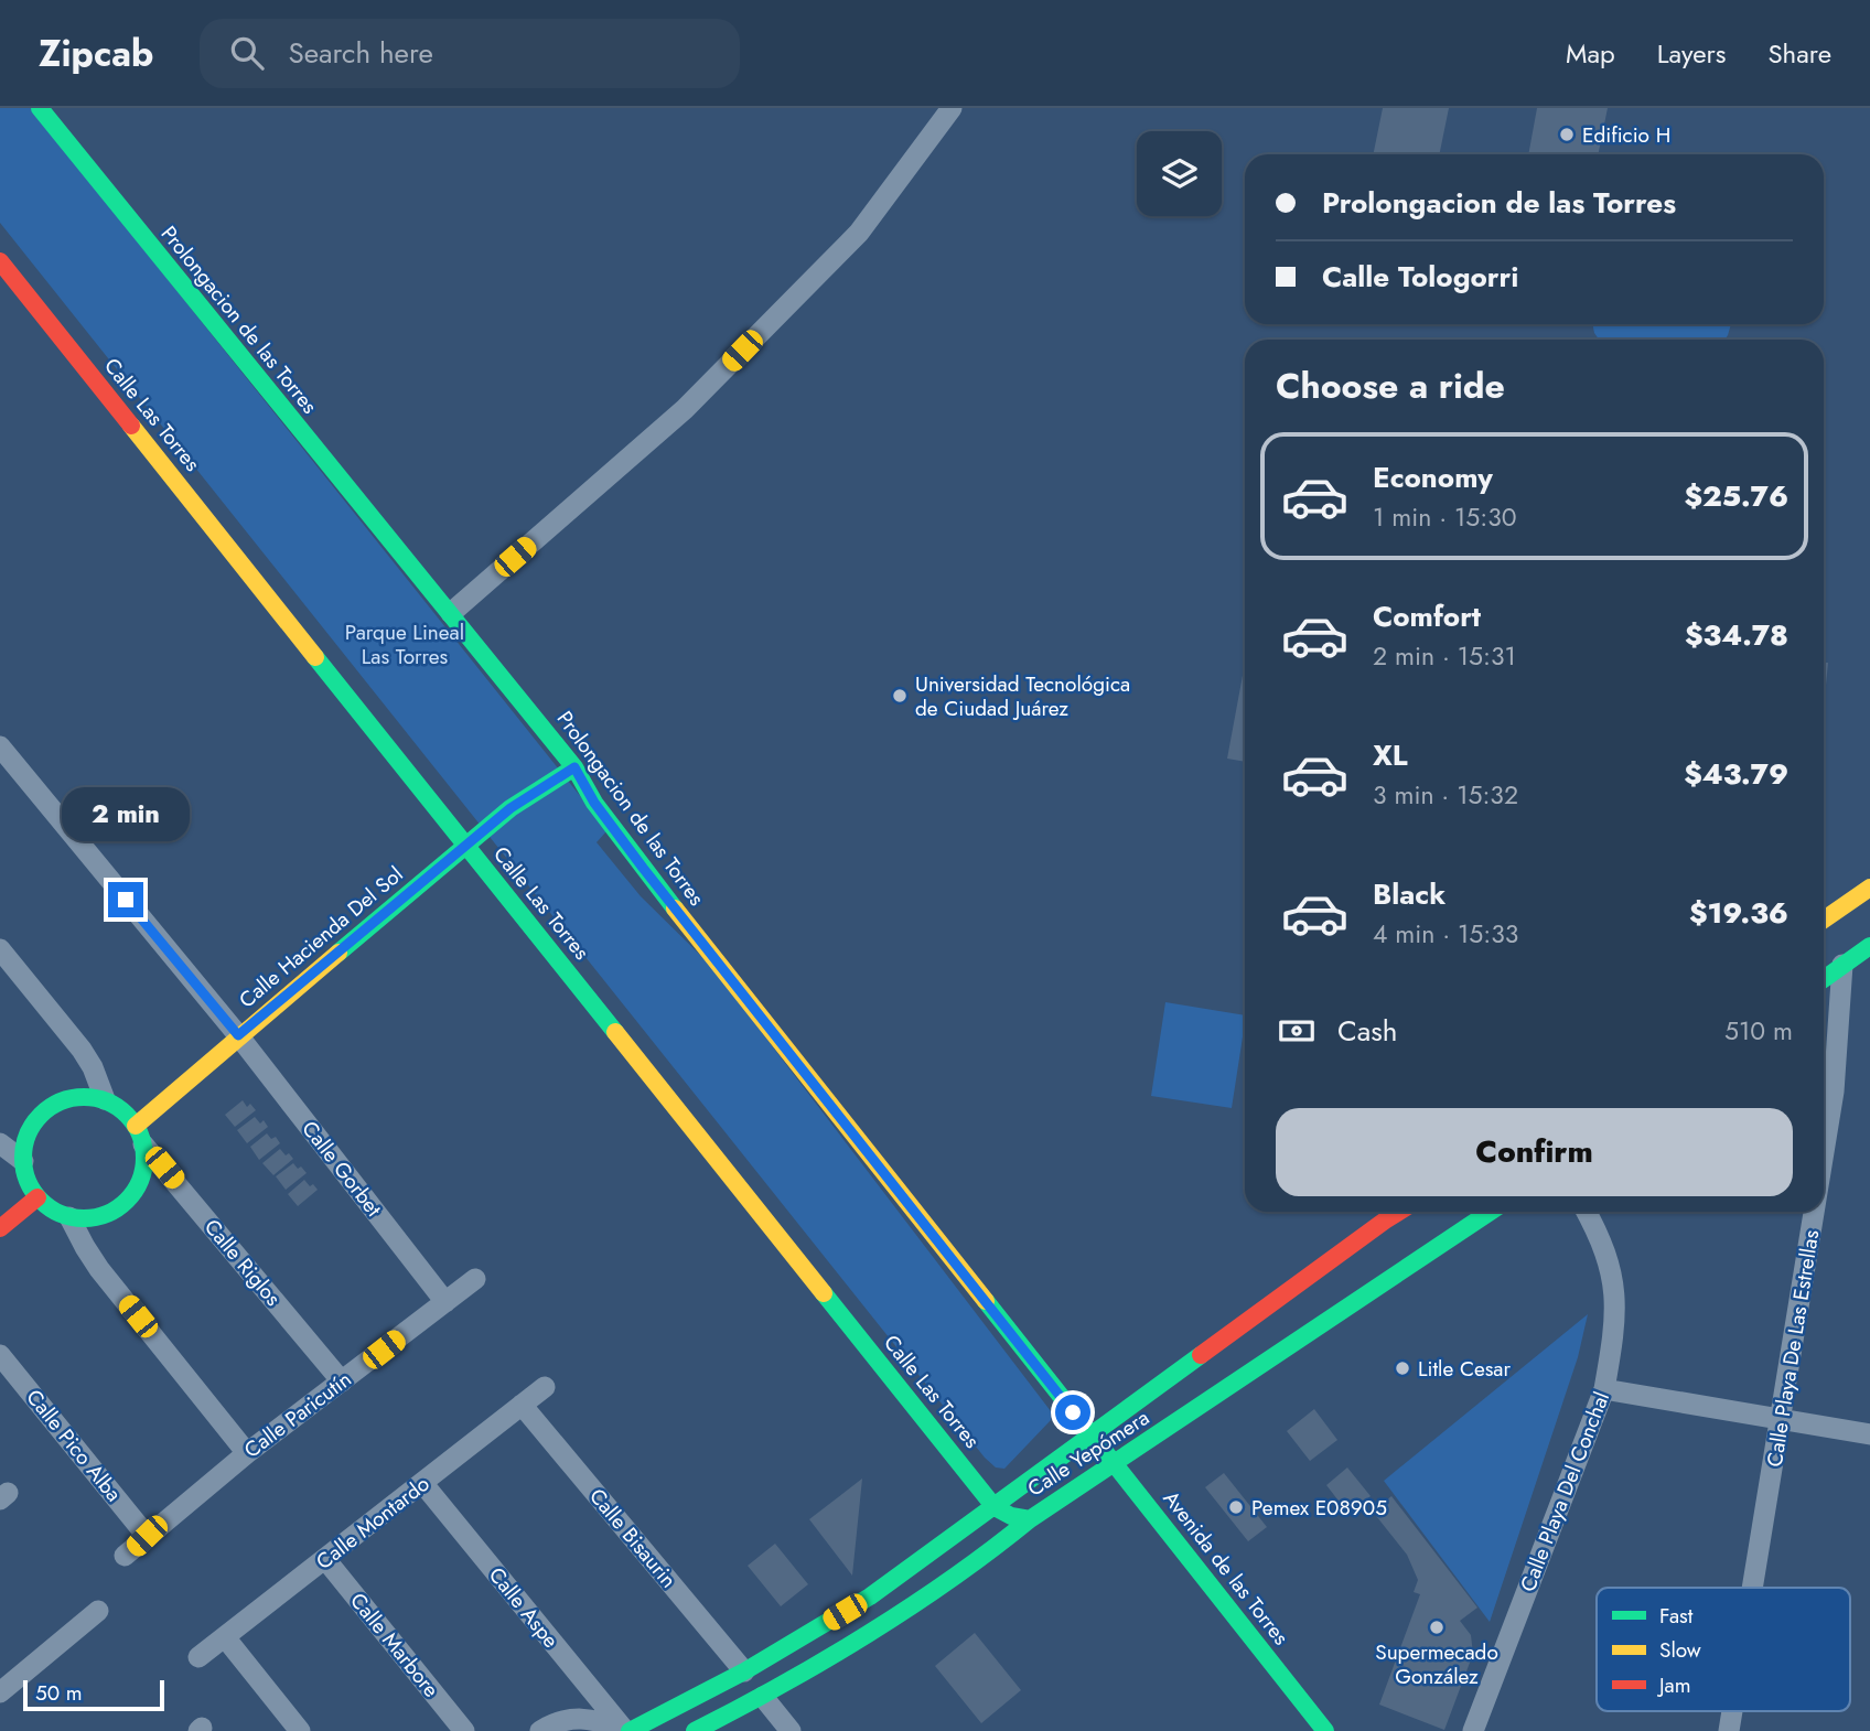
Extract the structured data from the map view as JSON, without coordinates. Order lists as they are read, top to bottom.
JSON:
{
  "streets": {
    "main road": [
      "Prolongacion de las Torres",
      "Calle Las Torres",
      "Calle Hacienda Del Sol",
      "Calle Yepómera",
      "Avenida de las Torres"
    ],
    "street": [
      "Calle Gorbet",
      "Calle Riglos",
      "Calle Playa De Las Estrellas",
      "Calle Paricutín",
      "Calle Pico Alba",
      "Calle Playa Del Conchal",
      "Calle Montardo",
      "Calle Bisaurin",
      "Calle Aspe",
      "Calle Marbore"
    ]
  },
  "crossings": [
    ["Prolongacion de las Torres", "Calle Hacienda Del Sol"],
    ["Prolongacion de las Torres", "Calle Yepómera"],
    ["Prolongacion de las Torres", "Avenida de las Torres"],
    ["Calle Las Torres", "Calle Hacienda Del Sol"],
    ["Calle Las Torres", "Calle Yepómera"],
    ["Calle Hacienda Del Sol", "Calle Gorbet"],
    ["Calle Hacienda Del Sol", "Calle Riglos"],
    ["Calle Gorbet", "Calle Paricutín"],
    ["Calle Riglos", "Calle Paricutín"],
    ["Calle Paricutín", "Calle Pico Alba"],
    ["Calle Yepómera", "Calle Bisaurin"],
    ["Calle Yepómera", "Avenida de las Torres"],
    ["Calle Yepómera", "Calle Aspe"],
    ["Calle Montardo", "Calle Bisaurin"],
    ["Calle Montardo", "Calle Aspe"],
    ["Calle Montardo", "Calle Marbore"]
  ],
  "parks": ["Parque Lineal Las Torres"],
  "places": [
    "Edificio H",
    "Universidad Tecnológica de Ciudad Juárez",
    "Litle Cesar",
    "Pemex E08905",
    "Supermecado González"
  ],
  "legend": ["Fast", "Slow", "Jam"],
  "scale_bar": "50 m",
  "page": {
    "header": "Zipcab",
    "search": "Search here",
    "nav": ["Map", "Layers", "Share"],
    "banner": ["Prolongacion de las Torres", "Calle Tologorri"],
    "heading": "Choose a ride",
    "list": [
      {
        "name": "Economy",
        "note": "1 min · 15:30",
        "value": "$25.76"
      },
      {
        "name": "Comfort",
        "note": "2 min · 15:31",
        "value": "$34.78"
      },
      {
        "name": "XL",
        "note": "3 min · 15:32",
        "value": "$43.79"
      },
      {
        "name": "Black",
        "note": "4 min · 15:33",
        "value": "$19.36"
      }
    ],
    "bubble": "2 min",
    "pay": ["Cash", "510 m"],
    "buttons": "Confirm",
    "scale": "50 m"
  }
}
